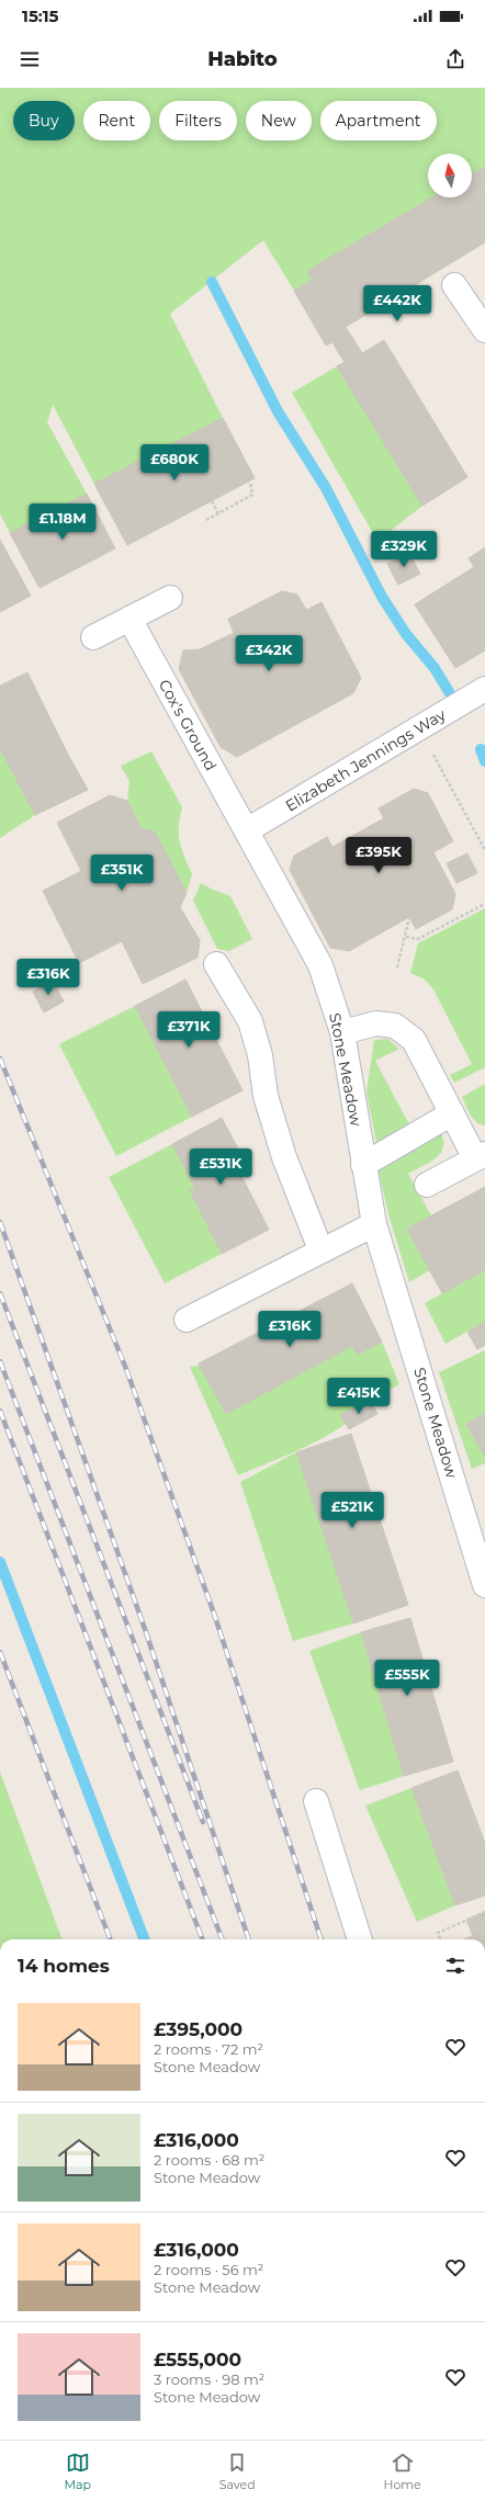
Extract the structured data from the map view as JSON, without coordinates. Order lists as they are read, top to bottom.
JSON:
{
  "streets": {
    "street": ["Cox's Ground", "Elizabeth Jennings Way", "Stone Meadow"]
  },
  "crossings": [
    ["Cox's Ground", "Elizabeth Jennings Way"],
    ["Cox's Ground", "Stone Meadow"],
    ["Elizabeth Jennings Way", "Stone Meadow"]
  ],
  "north": "top",
  "page": {
    "status": "15:15",
    "header": "Habito",
    "chip": [
      "Buy",
      "Rent",
      "Filters",
      "New",
      "Apartment"
    ],
    "price": [
      "£442K",
      "£680K",
      "£1.18M",
      "£329K",
      "£342K",
      "£395K",
      "£351K",
      "£316K",
      "£371K",
      "£531K",
      "£316K",
      "£415K",
      "£521K",
      "£555K"
    ],
    "heading": "14 homes",
    "list": [
      {
        "name": "£395,000",
        "note": "2 rooms · 72 m² · Stone Meadow"
      },
      {
        "name": "£316,000",
        "note": "2 rooms · 68 m² · Stone Meadow"
      },
      {
        "name": "£316,000",
        "note": "2 rooms · 56 m² · Stone Meadow"
      },
      {
        "name": "£555,000",
        "note": "3 rooms · 98 m² · Stone Meadow"
      }
    ],
    "tabs": ["Map", "Saved", "Home"]
  }
}
